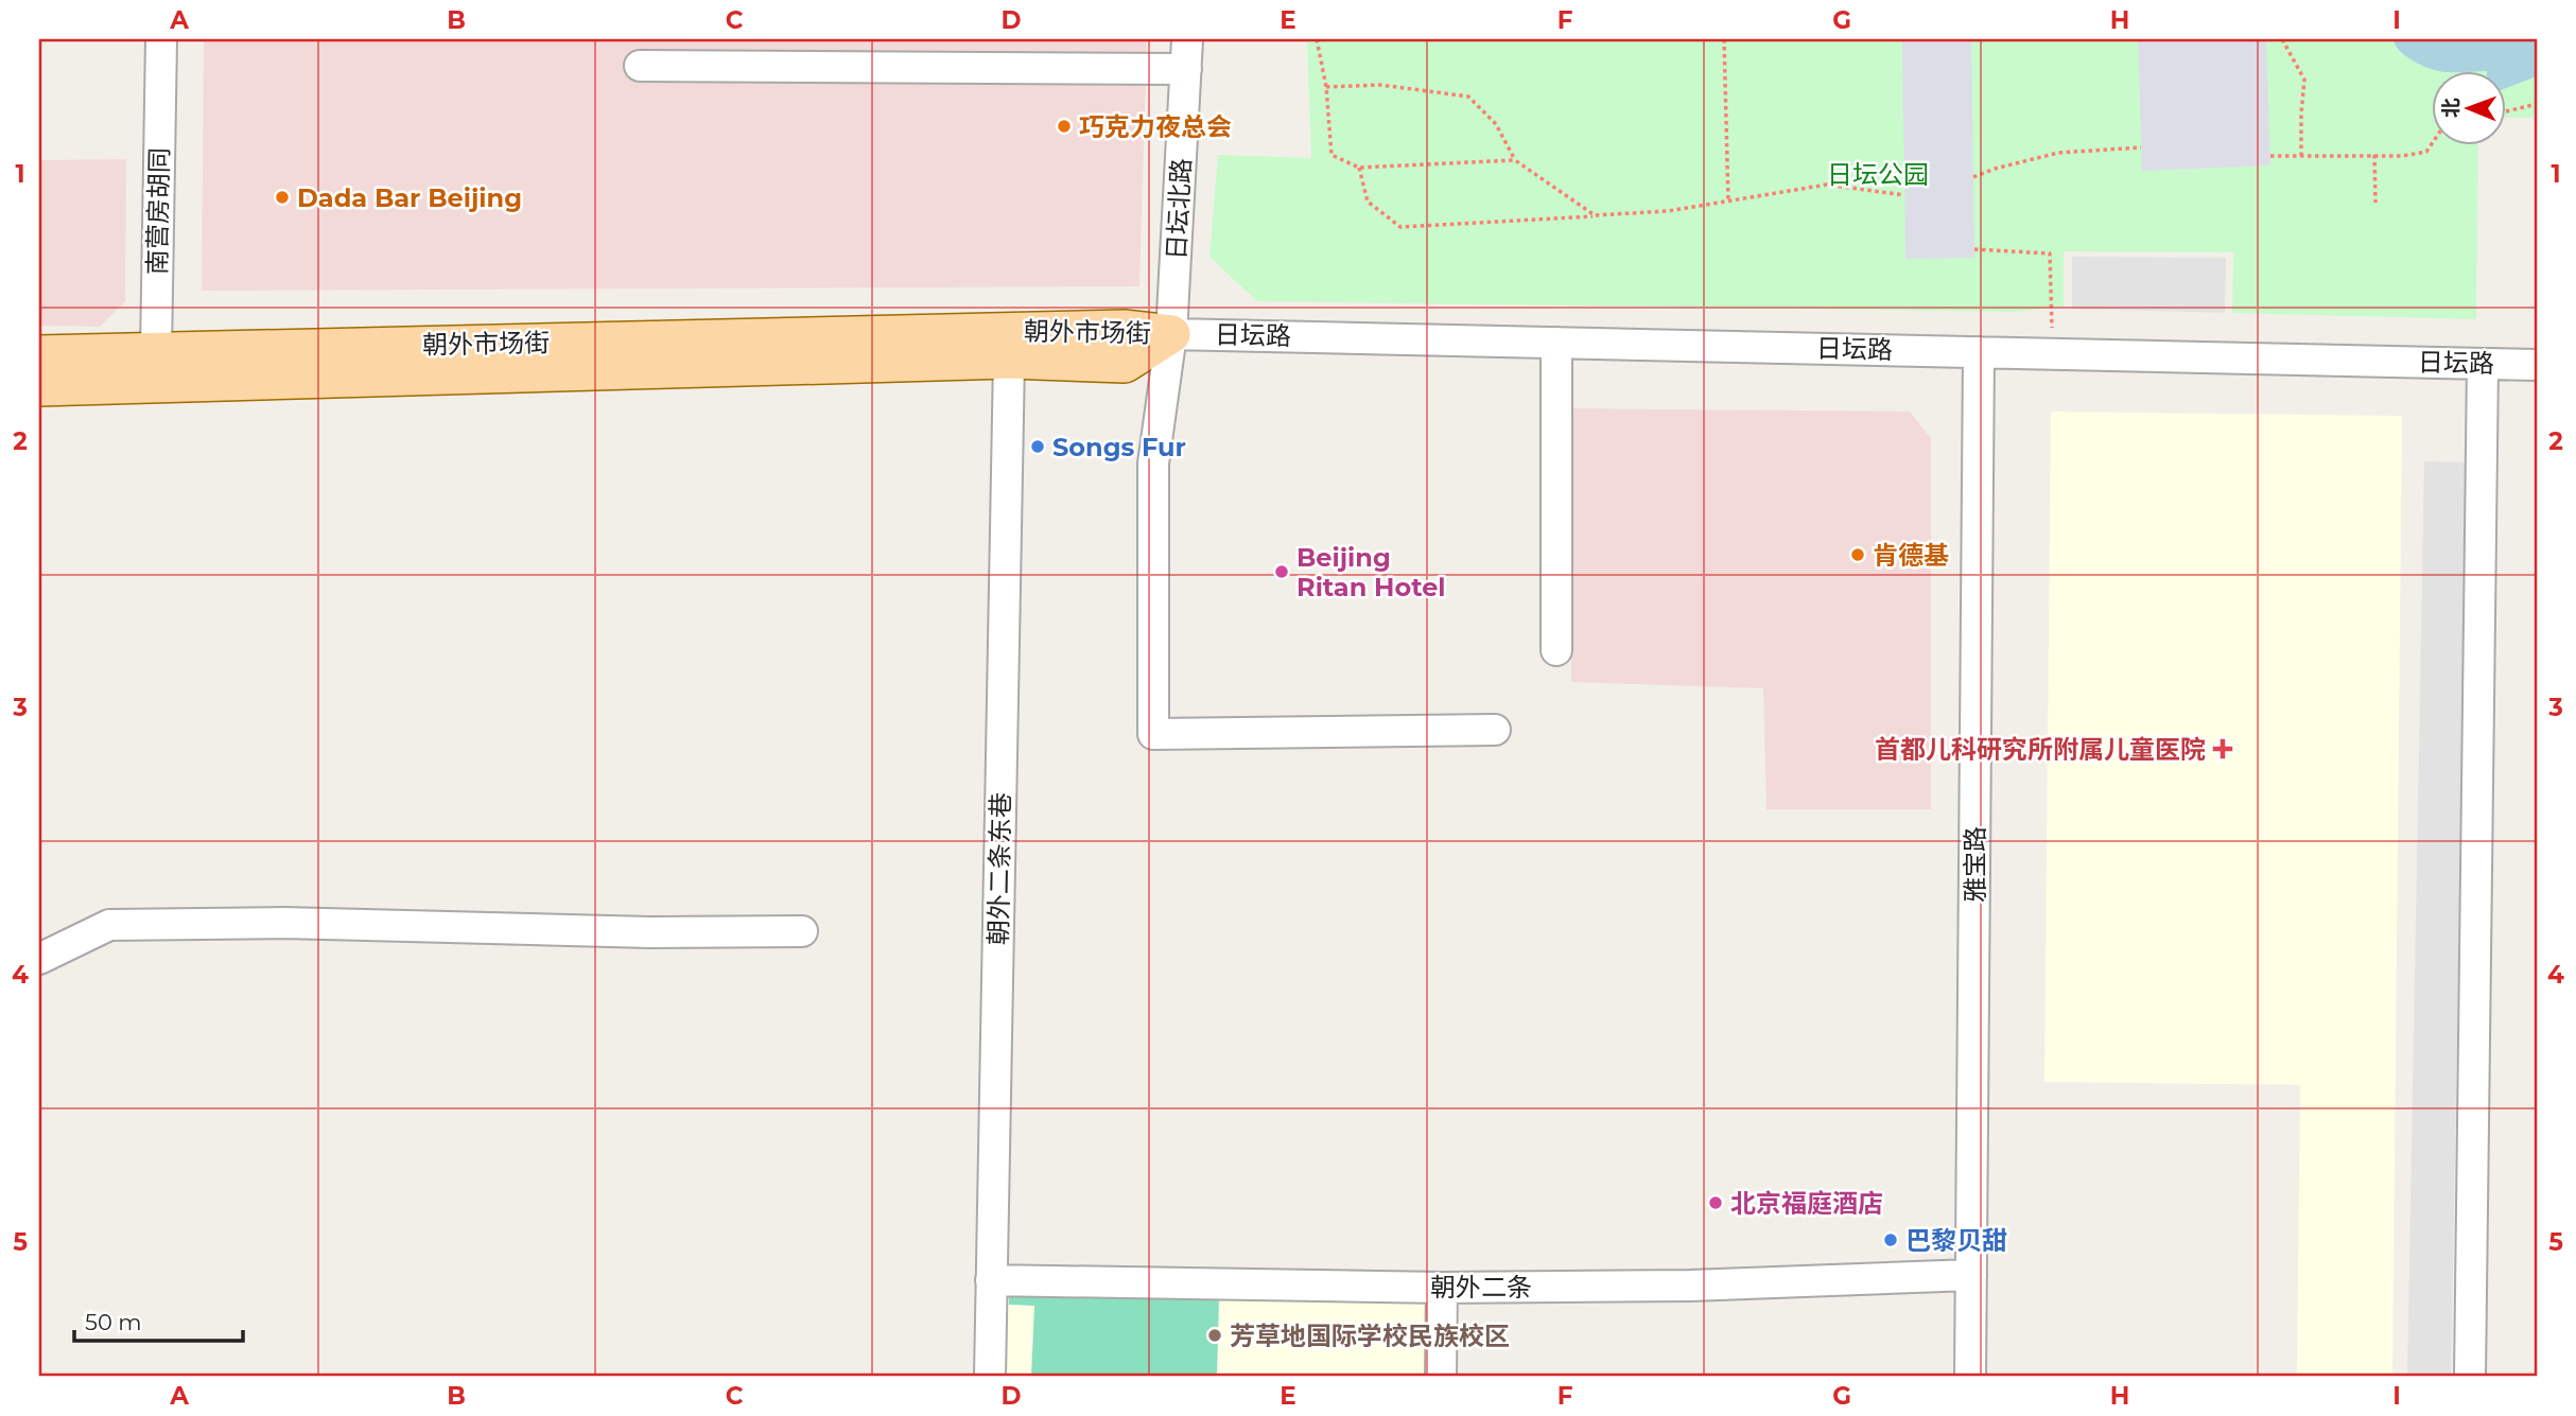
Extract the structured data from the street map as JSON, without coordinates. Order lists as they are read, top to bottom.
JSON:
{
  "streets": {
    "main road": ["朝外市场街"],
    "street": [
      "日坛北路",
      "南营房胡同",
      "日坛路",
      "雅宝路",
      "朝外二条东巷",
      "朝外二条"
    ]
  },
  "crossings": [
    ["日坛北路", "朝外市场街"],
    ["日坛北路", "日坛路"],
    ["南营房胡同", "朝外市场街"],
    ["朝外市场街", "日坛路"],
    ["朝外市场街", "朝外二条东巷"],
    ["日坛路", "雅宝路"],
    ["雅宝路", "朝外二条"],
    ["朝外二条东巷", "朝外二条"]
  ],
  "parks": ["日坛公园"],
  "places": {
    "other": [
      "巧克力夜总会",
      "Dada Bar Beijing",
      "Songs Fur",
      "肯德基",
      "Beijing Ritan Hotel",
      "北京福庭酒店",
      "巴黎贝甜",
      "芳草地国际学校民族校区"
    ],
    "health": ["首都儿科研究所附属儿童医院"]
  },
  "scale_bar": "50 m",
  "north": "left",
  "grid": {
    "columns": [
      "A",
      "B",
      "C",
      "D",
      "E",
      "F",
      "G",
      "H",
      "I"
    ],
    "rows": [
      "1",
      "2",
      "3",
      "4",
      "5"
    ]
  }
}
